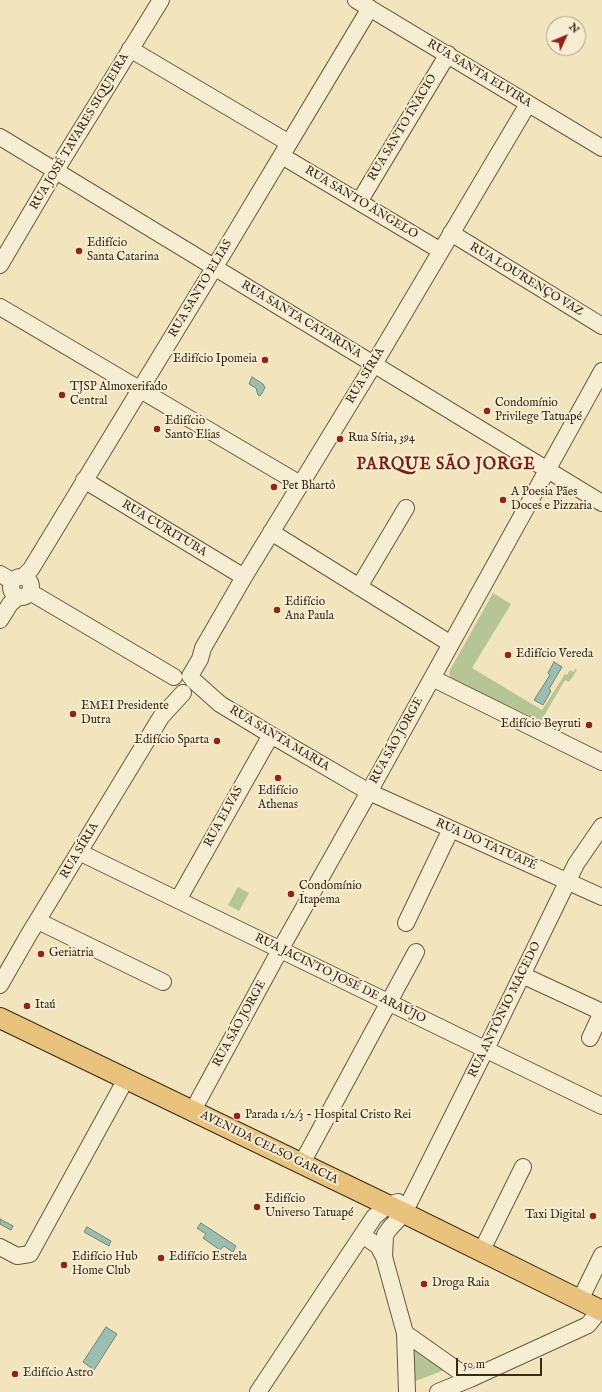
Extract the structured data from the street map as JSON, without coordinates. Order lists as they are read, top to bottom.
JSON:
{
  "streets": {
    "main road": ["AVENIDA CELSO GARCIA"],
    "street": [
      "RUA SANTA ELVIRA",
      "RUA SANTO ÍNACIO",
      "RUA JOSÉ TAVARES SIQUEIRA",
      "RUA SANTO ÂNGELO",
      "RUA LOURENÇO VAZ",
      "RUA SANTO ELIAS",
      "RUA SANTA CATARINA",
      "RUA SÍRIA",
      "RUA CURITUBA",
      "RUA SANTA MARIA",
      "RUA SÃO JORGE",
      "RUA ELVAS",
      "RUA DO TATUAPÉ",
      "RUA JACINTO JOSÉ DE ARAÚJO",
      "RUA ANTÔNIO MACEDO"
    ]
  },
  "crossings": [
    ["RUA SANTA ELVIRA", "RUA SANTO ÍNACIO"],
    ["RUA SANTA ELVIRA", "RUA SANTO ELIAS"],
    ["RUA SANTA ELVIRA", "RUA SÍRIA"],
    ["RUA SANTO ÍNACIO", "RUA SANTO ÂNGELO"],
    ["RUA JOSÉ TAVARES SIQUEIRA", "RUA SANTO ÂNGELO"],
    ["RUA JOSÉ TAVARES SIQUEIRA", "RUA SANTA CATARINA"],
    ["RUA SANTO ÂNGELO", "RUA SANTO ELIAS"],
    ["RUA SANTO ÂNGELO", "RUA SÍRIA"],
    ["RUA LOURENÇO VAZ", "RUA SÍRIA"],
    ["RUA SANTO ELIAS", "RUA SANTA CATARINA"],
    ["RUA SANTO ELIAS", "RUA CURITUBA"],
    ["RUA SANTO ELIAS", "RUA SANTA MARIA"],
    ["RUA SANTA CATARINA", "RUA SÍRIA"],
    ["RUA SANTA CATARINA", "RUA SÃO JORGE"],
    ["RUA SÍRIA", "RUA CURITUBA"],
    ["RUA SÍRIA", "RUA SANTA MARIA"],
    ["RUA SÍRIA", "RUA JACINTO JOSÉ DE ARAÚJO"],
    ["RUA SANTA MARIA", "RUA SÃO JORGE"],
    ["RUA SANTA MARIA", "RUA ELVAS"],
    ["RUA SANTA MARIA", "RUA DO TATUAPÉ"],
    ["RUA SÃO JORGE", "RUA DO TATUAPÉ"],
    ["RUA SÃO JORGE", "RUA JACINTO JOSÉ DE ARAÚJO"],
    ["RUA SÃO JORGE", "AVENIDA CELSO GARCIA"],
    ["RUA ELVAS", "RUA JACINTO JOSÉ DE ARAÚJO"],
    ["RUA DO TATUAPÉ", "RUA ANTÔNIO MACEDO"],
    ["RUA JACINTO JOSÉ DE ARAÚJO", "RUA ANTÔNIO MACEDO"],
    ["RUA ANTÔNIO MACEDO", "AVENIDA CELSO GARCIA"]
  ],
  "districts": ["PARQUE SÃO JORGE"],
  "places": [
    "Edifício Santa Catarina",
    "Edifício Ipomeia",
    "TJSP Almoxerifado Central",
    "Condomínio Privilege Tatuapé",
    "Edifício Santo Elias",
    "Rua Síria, 394",
    "Pet Bhartô",
    "A Poesia Pães Doces e Pizzaria",
    "Edifício Ana Paula",
    "Edifício Vereda",
    "EMEI Presidente Dutra",
    "Edifício Beyruti",
    "Edifício Sparta",
    "Edifício Athenas",
    "Condomínio Itapema",
    "Geriatria",
    "Itaú",
    "Parada 1/2/3 - Hospital Cristo Rei",
    "Edifício Universo Tatuapé",
    "Taxi Digital",
    "Edifício Estrela",
    "Edifício Hub Home Club",
    "Droga Raia",
    "Edifício Astro"
  ],
  "scale_bar": "50 m",
  "north": "top right"
}
